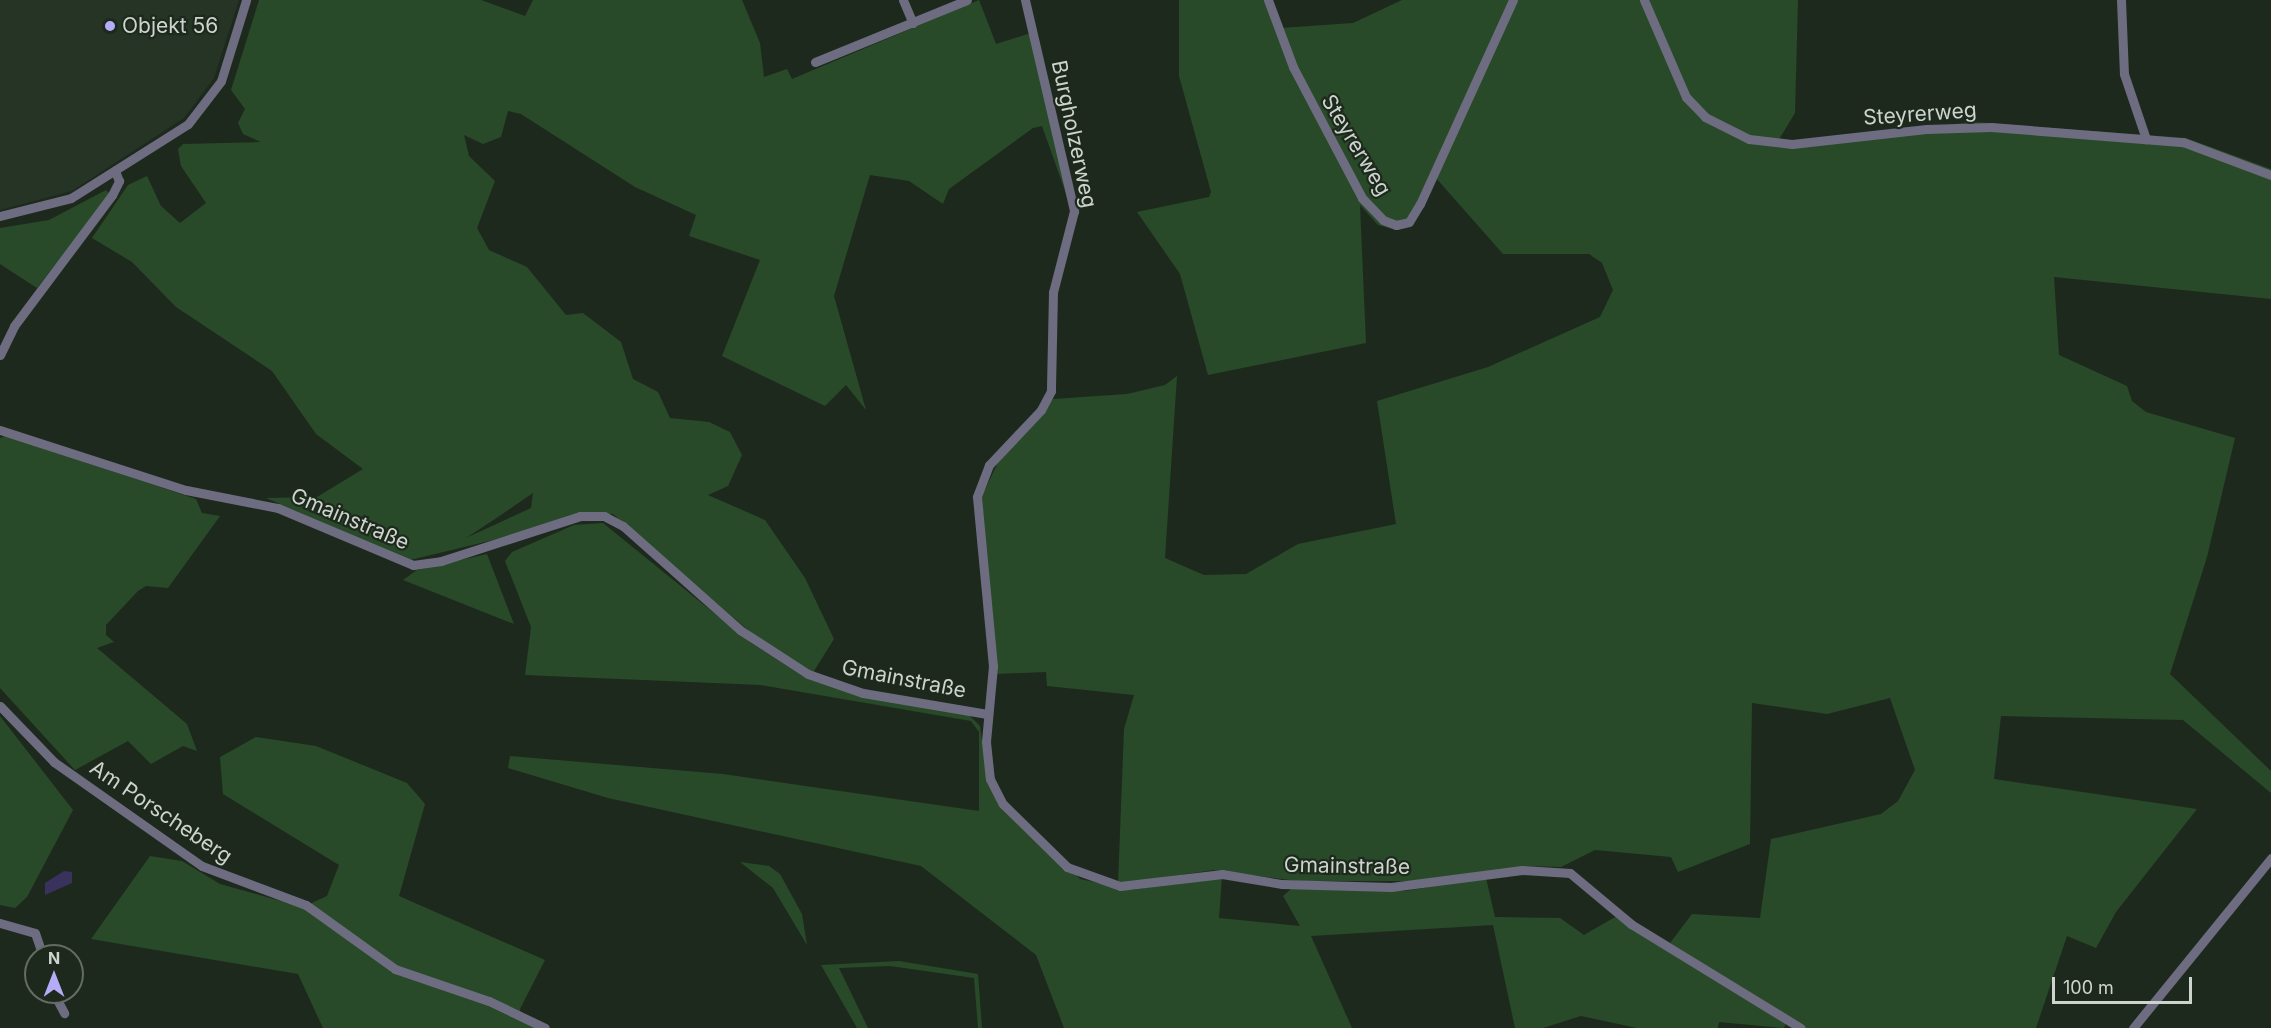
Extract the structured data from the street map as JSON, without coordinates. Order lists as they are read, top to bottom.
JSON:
{
  "streets": {
    "street": [
      "Steyrerweg",
      "Burgholzerweg",
      "Gmainstraße",
      "Am Porscheberg"
    ]
  },
  "crossings": [
    ["Burgholzerweg", "Gmainstraße"]
  ],
  "places": ["Objekt 56"],
  "scale_bar": "100 m",
  "north": "top"
}
